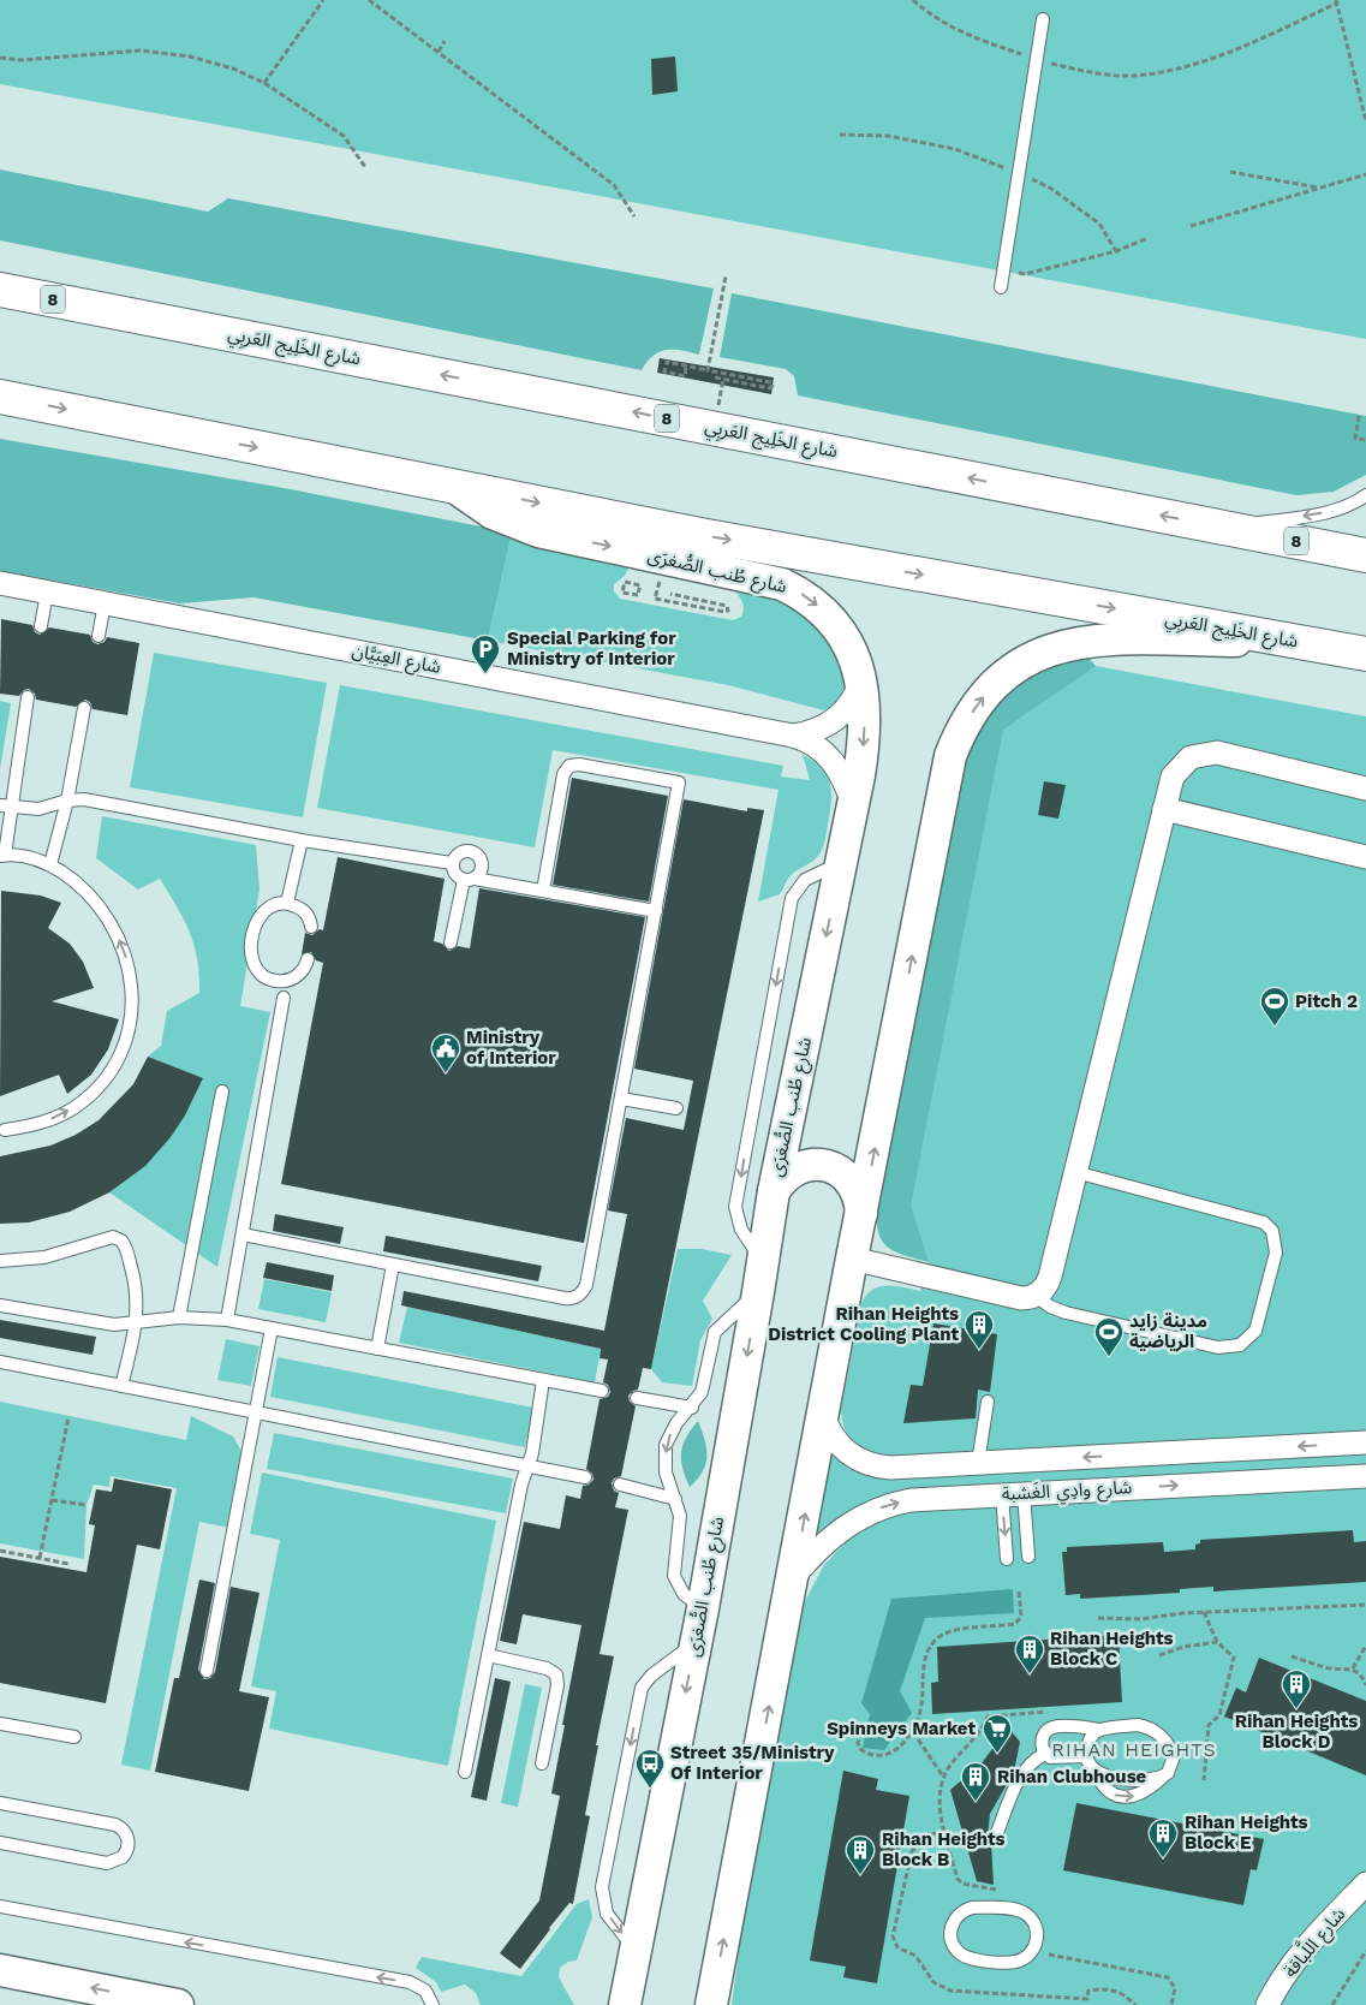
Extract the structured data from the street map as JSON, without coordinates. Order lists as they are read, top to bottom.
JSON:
{
  "streets": {
    "highway": ["8", "شارع الخَلِيج العَربِي"],
    "street": [
      "شارع طُنب الصُّغرَى",
      "شارع العِبَيَّان",
      "شارع وادِي الغَشبة",
      "شارع اللَّباقة"
    ]
  },
  "crossings": [
    ["شارع الخَلِيج العَربِي", "شارع طُنب الصُّغرَى"],
    ["شارع طُنب الصُّغرَى", "شارع العِبَيَّان"]
  ],
  "districts": ["RIHAN HEIGHTS"],
  "places": {
    "parking": ["Special Parking for Ministry of Interior"],
    "sports": ["Pitch 2", "مدينة زايد الرياضية"],
    "public building": ["Ministry of Interior"],
    "building": [
      "Rihan Heights District Cooling Plant",
      "Rihan Heights Block C",
      "Rihan Heights Block D",
      "Rihan Clubhouse",
      "Rihan Heights Block E",
      "Rihan Heights Block B"
    ],
    "supermarket": ["Spinneys Market"],
    "bus stop": ["Street 35/Ministry Of Interior"]
  }
}
